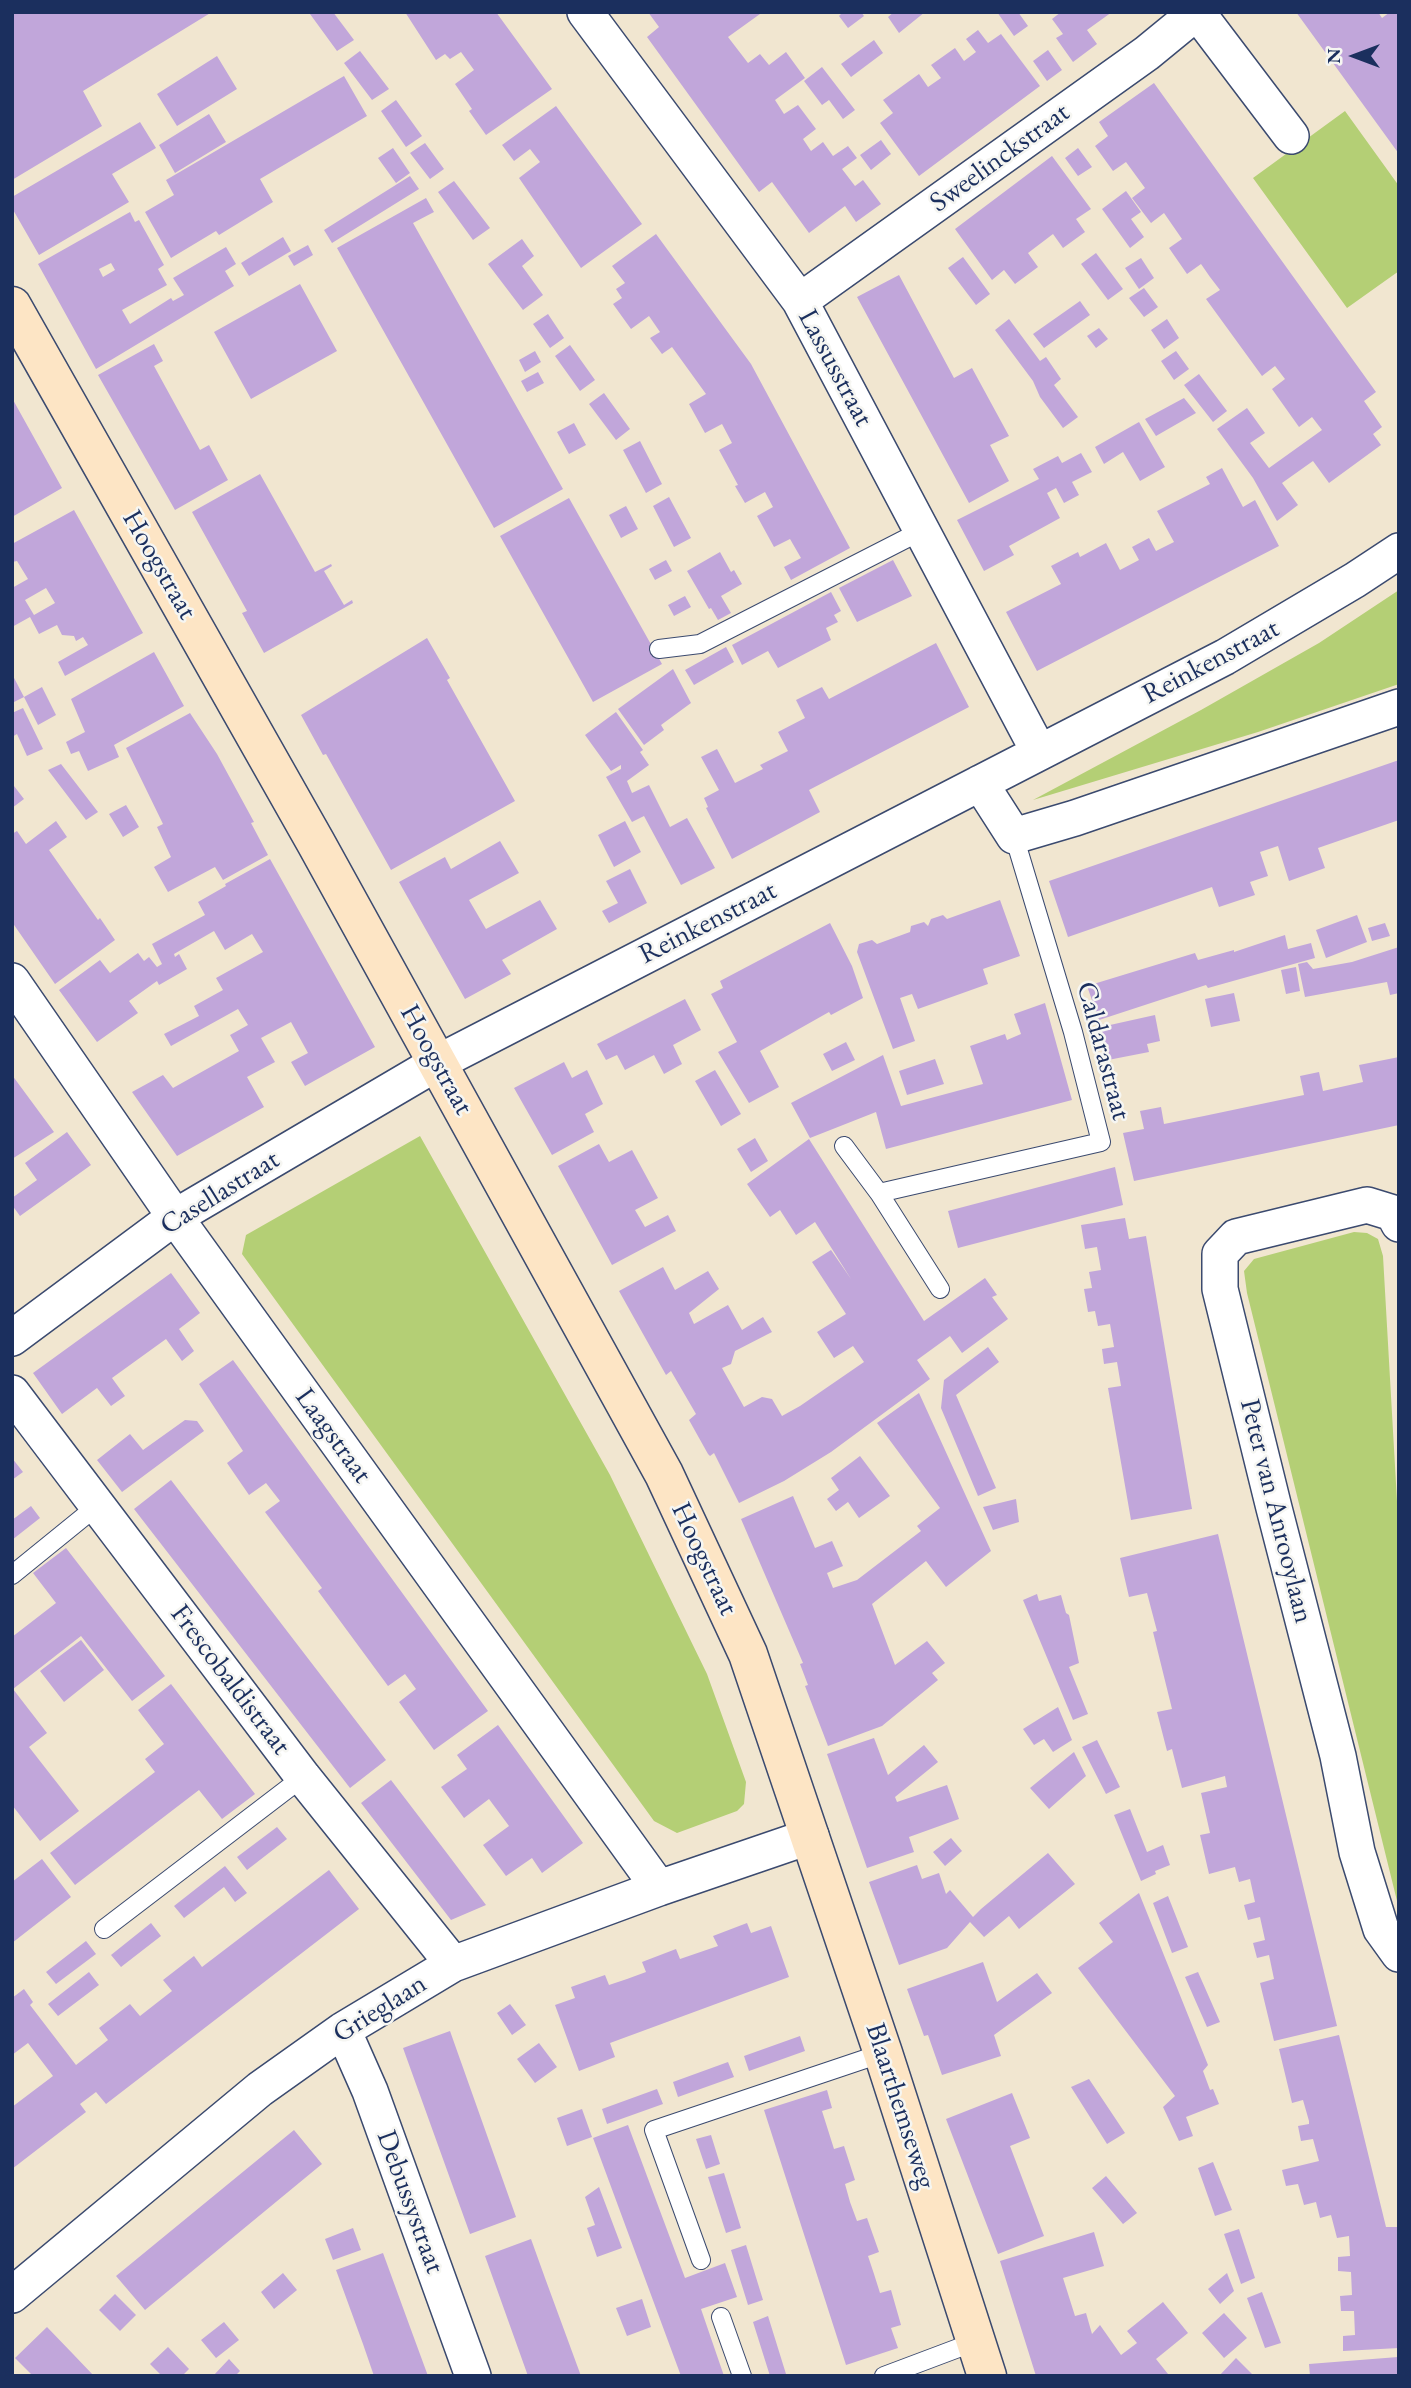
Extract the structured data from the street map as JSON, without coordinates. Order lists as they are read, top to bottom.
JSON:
{
  "streets": {
    "street": [
      "Sweelinckstraat",
      "Lassusstraat",
      "Hoogstraat",
      "Reinkenstraat",
      "Casellastraat",
      "Laagstraat",
      "Peter van Anrooylaan",
      "Frescobaldistraat",
      "Grieglaan",
      "Blaarthemseweg",
      "Debussystraat"
    ],
    "lane": ["Caldarastraat"]
  },
  "crossings": [
    ["Sweelinckstraat", "Lassusstraat"],
    ["Lassusstraat", "Reinkenstraat"],
    ["Hoogstraat", "Reinkenstraat"],
    ["Hoogstraat", "Casellastraat"],
    ["Hoogstraat", "Grieglaan"],
    ["Hoogstraat", "Blaarthemseweg"],
    ["Reinkenstraat", "Casellastraat"],
    ["Casellastraat", "Laagstraat"],
    ["Laagstraat", "Grieglaan"],
    ["Frescobaldistraat", "Grieglaan"],
    ["Grieglaan", "Blaarthemseweg"],
    ["Grieglaan", "Debussystraat"]
  ],
  "north": "left"
}
